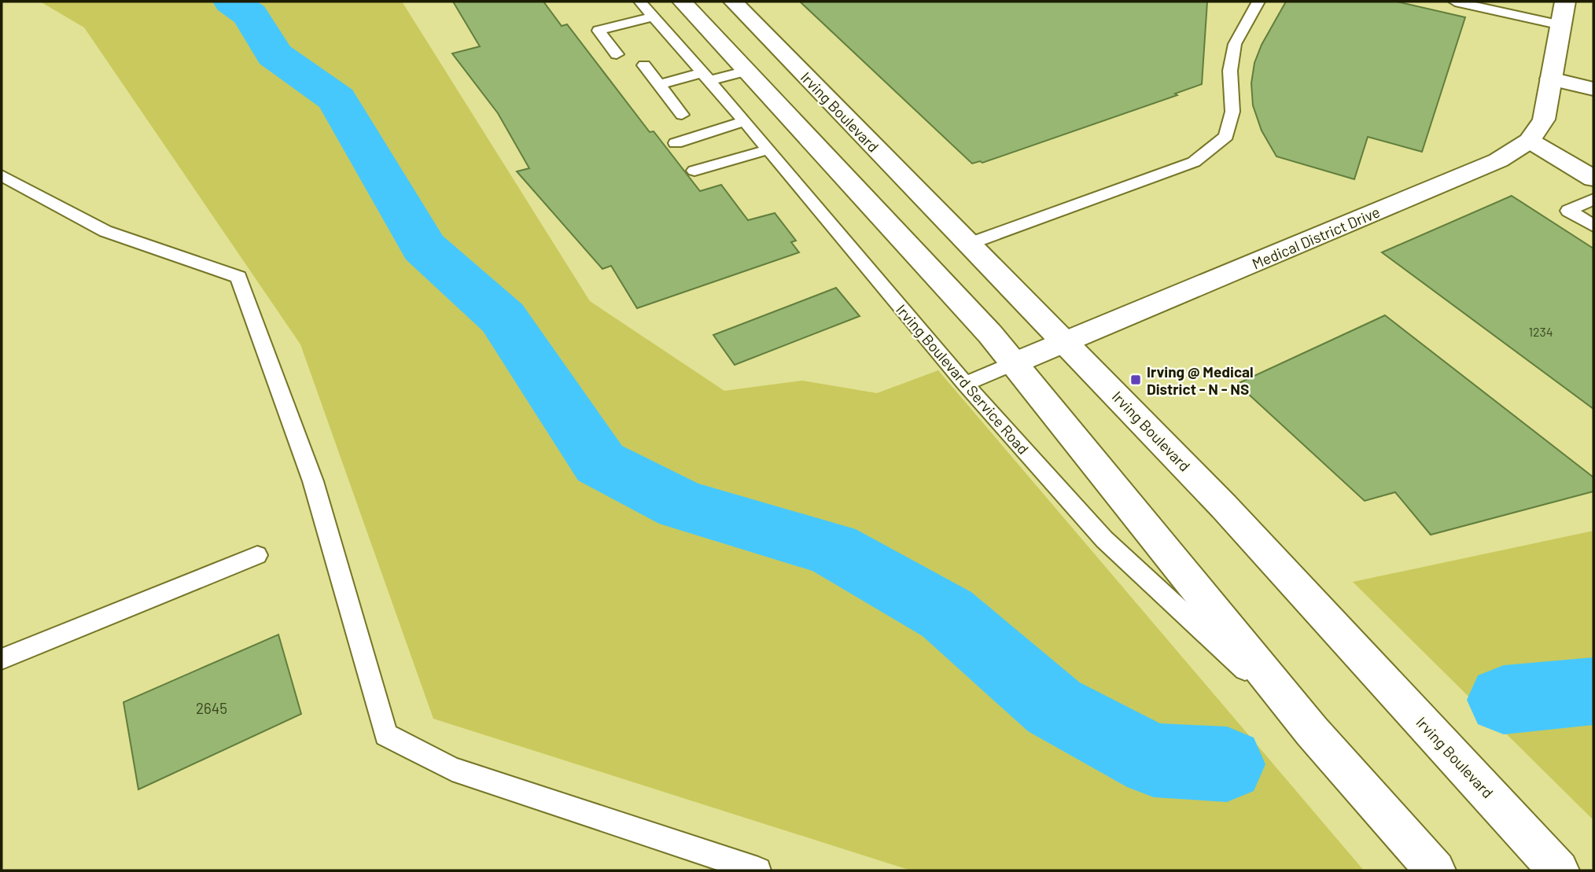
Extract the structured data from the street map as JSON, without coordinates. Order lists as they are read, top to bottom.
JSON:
{
  "streets": {
    "main road": ["Irving Boulevard", "Medical District Drive"],
    "lane": ["Irving Boulevard Service Road"]
  },
  "crossings": [
    ["Irving Boulevard", "Medical District Drive"],
    ["Medical District Drive", "Irving Boulevard Service Road"]
  ],
  "places": {
    "transit": ["Irving @ Medical District - N - NS"]
  },
  "house_numbers": ["1234", "2645"]
}
